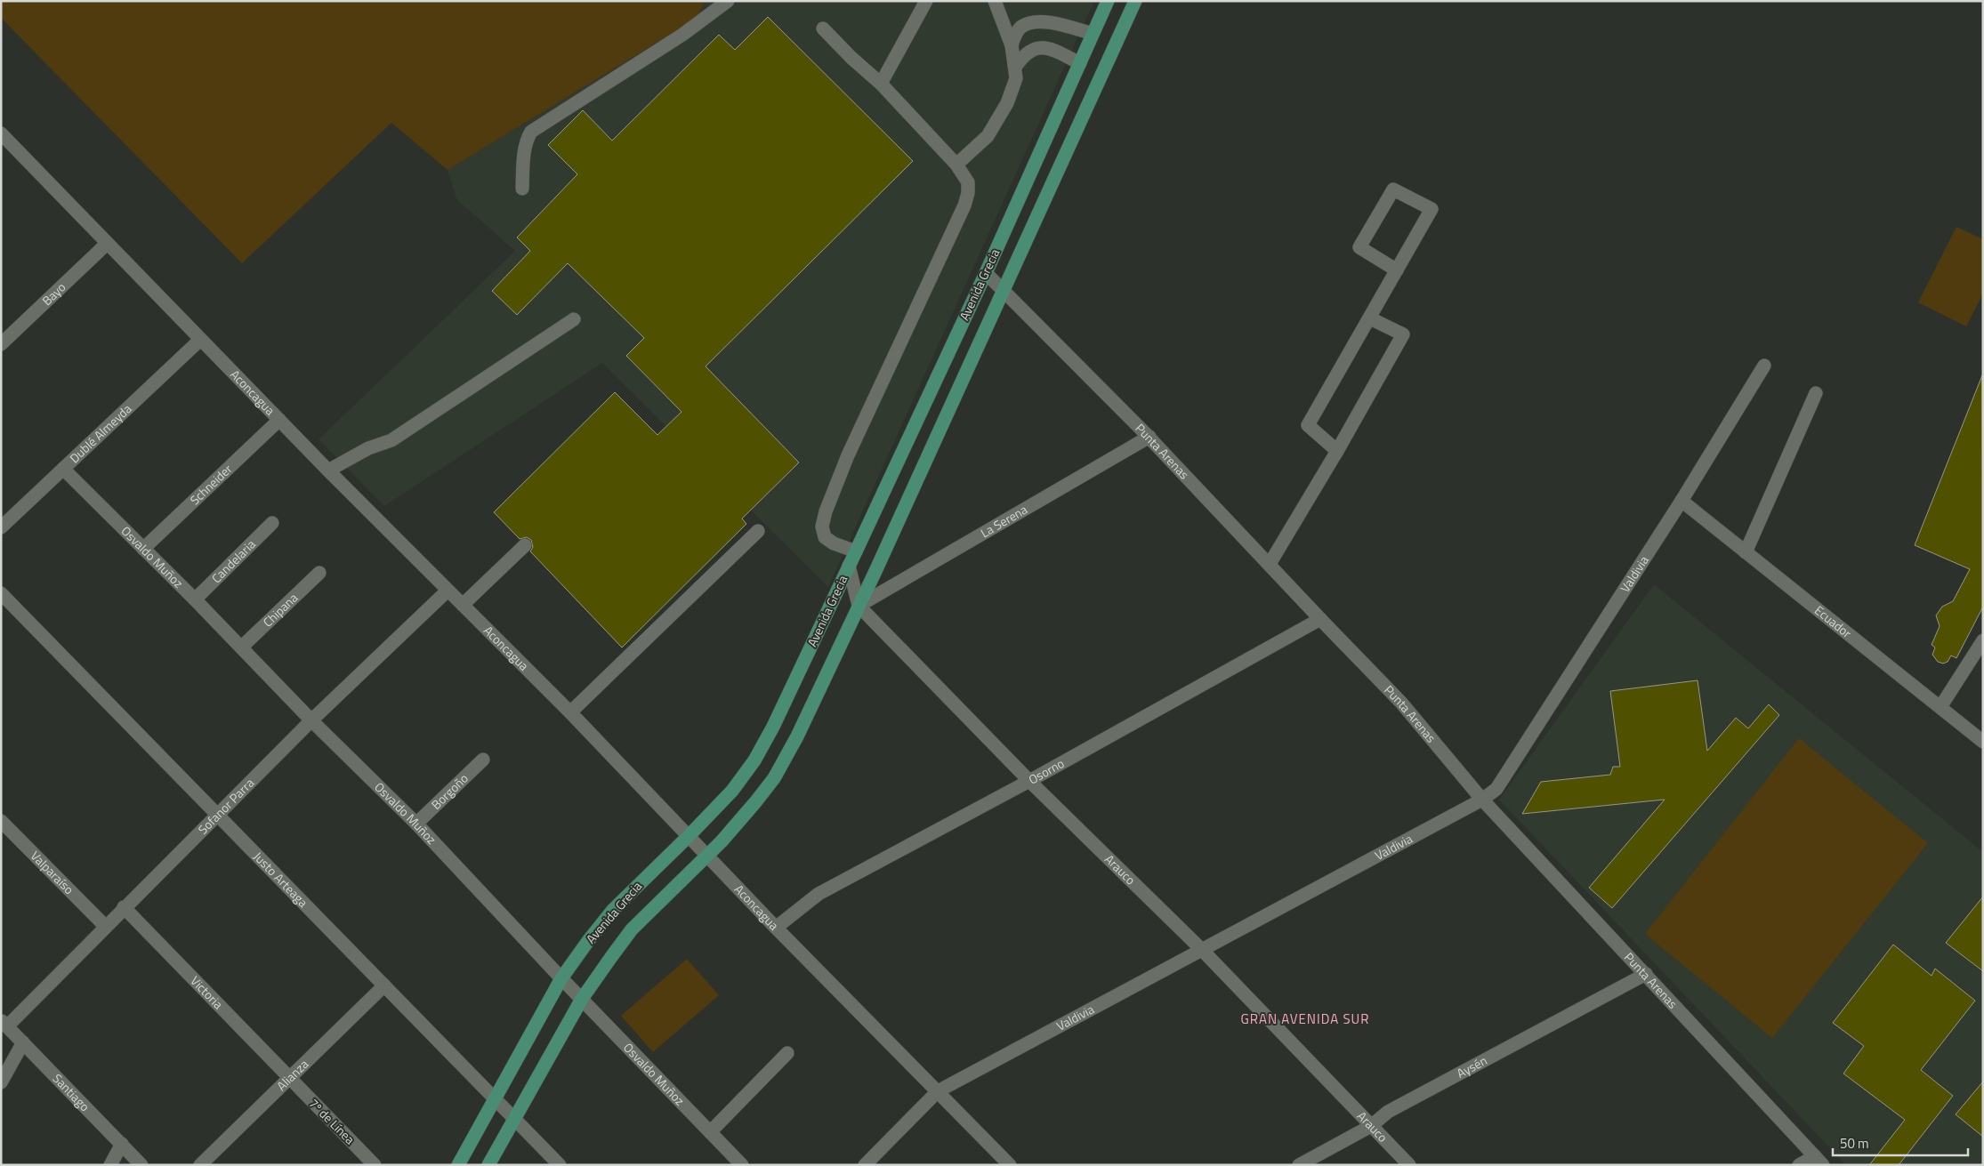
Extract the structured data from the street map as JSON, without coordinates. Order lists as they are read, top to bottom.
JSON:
{
  "streets": {
    "main road": ["Avenida Grecia"],
    "street": [
      "Bayo",
      "Aconcagua",
      "Dublé Almeyda",
      "Punta Arenas",
      "Schneider",
      "La Serena",
      "Osvaldo Muñoz",
      "Candelaria",
      "Valdivia",
      "Chipana",
      "Ecuador",
      "Osorno",
      "Borgoño",
      "Sofanor Parra",
      "Arauco",
      "Valparaíso",
      "Justo Arteaga",
      "Victoria",
      "Aysén",
      "Alianza",
      "Santiago",
      "7º de Línea"
    ]
  },
  "crossings": [
    ["Avenida Grecia", "Aconcagua"],
    ["Avenida Grecia", "Punta Arenas"],
    ["Avenida Grecia", "La Serena"],
    ["Avenida Grecia", "Osvaldo Muñoz"],
    ["Avenida Grecia", "Arauco"],
    ["Avenida Grecia", "Justo Arteaga"],
    ["Bayo", "Aconcagua"],
    ["Aconcagua", "Dublé Almeyda"],
    ["Aconcagua", "Schneider"],
    ["Aconcagua", "Valdivia"],
    ["Aconcagua", "Osorno"],
    ["Aconcagua", "Sofanor Parra"],
    ["Dublé Almeyda", "Osvaldo Muñoz"],
    ["Punta Arenas", "La Serena"],
    ["Punta Arenas", "Valdivia"],
    ["Punta Arenas", "Osorno"],
    ["Punta Arenas", "Aysén"],
    ["Schneider", "Osvaldo Muñoz"],
    ["La Serena", "Arauco"],
    ["Osvaldo Muñoz", "Candelaria"],
    ["Osvaldo Muñoz", "Chipana"],
    ["Osvaldo Muñoz", "Borgoño"],
    ["Osvaldo Muñoz", "Sofanor Parra"],
    ["Valdivia", "Ecuador"],
    ["Valdivia", "Arauco"],
    ["Osorno", "Arauco"],
    ["Sofanor Parra", "Valparaíso"],
    ["Sofanor Parra", "Justo Arteaga"],
    ["Sofanor Parra", "Victoria"],
    ["Sofanor Parra", "Santiago"],
    ["Arauco", "Aysén"],
    ["Justo Arteaga", "Alianza"],
    ["Victoria", "Alianza"],
    ["Victoria", "7º de Línea"],
    ["Alianza", "7º de Línea"]
  ],
  "districts": ["GRAN AVENIDA SUR"],
  "scale_bar": "50 m"
}
